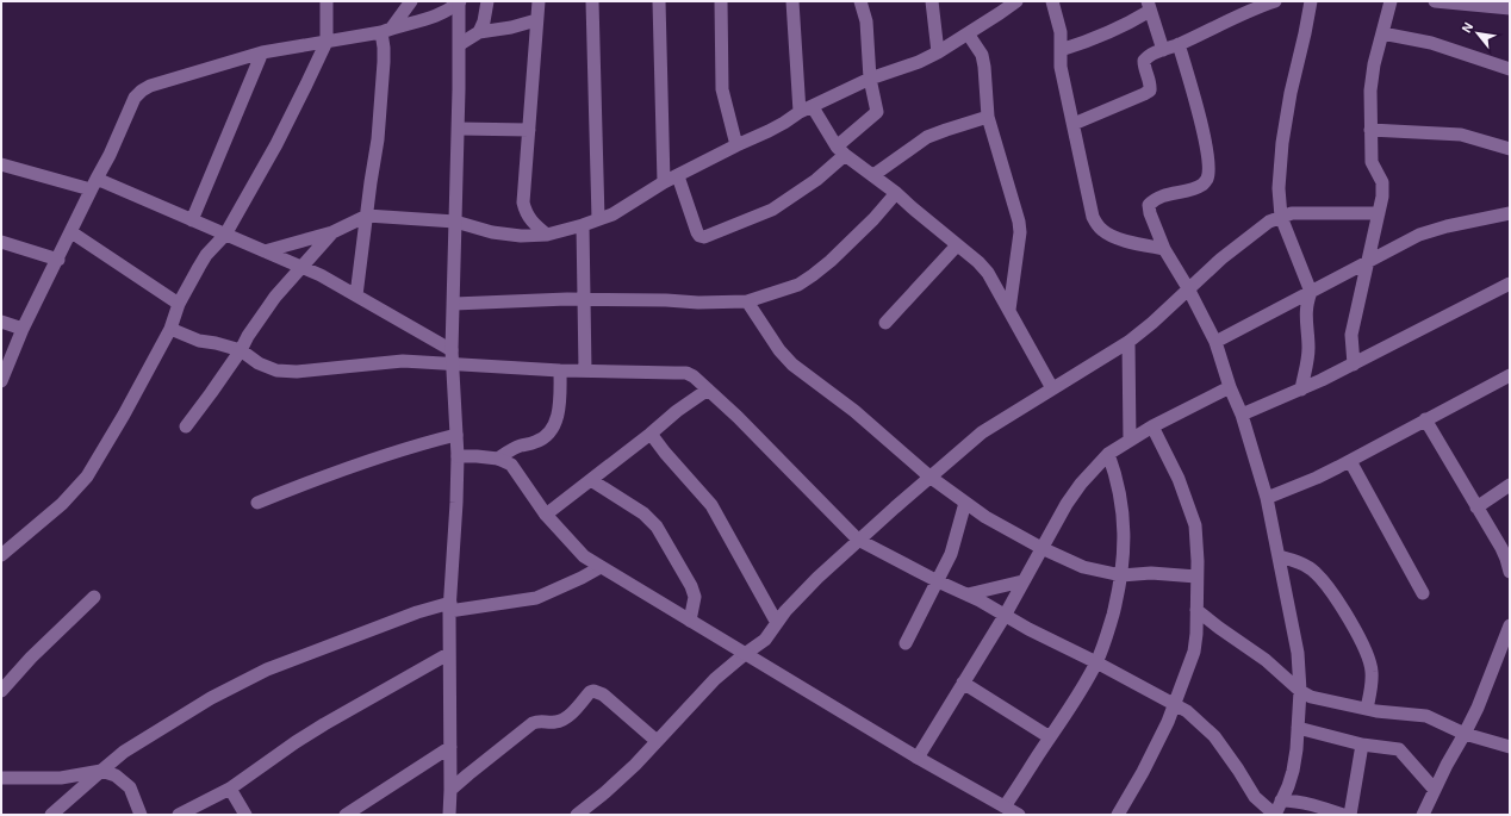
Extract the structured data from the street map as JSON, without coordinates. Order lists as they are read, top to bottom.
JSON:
{
  "north": "top left"
}
